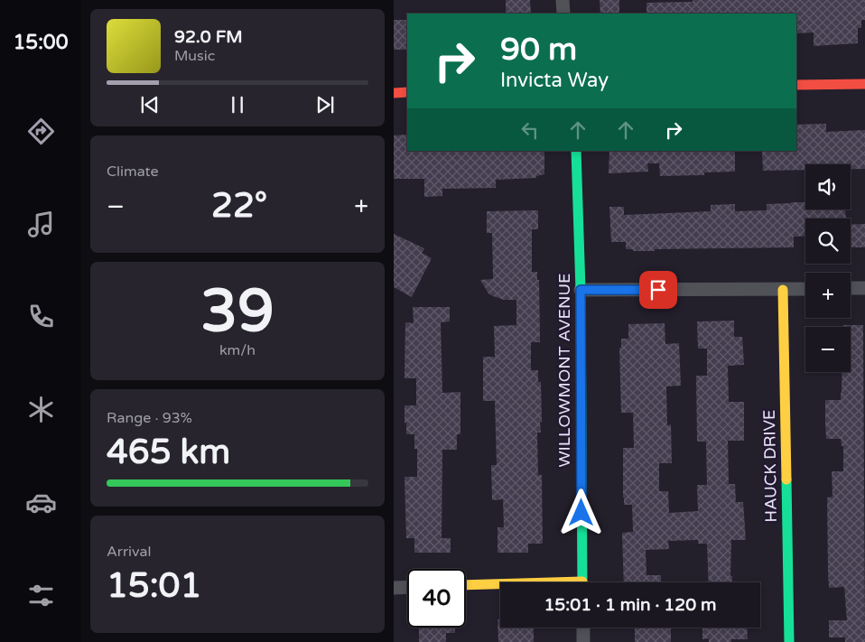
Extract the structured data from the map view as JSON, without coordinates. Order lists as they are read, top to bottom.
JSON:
{
  "streets": {
    "street": ["WILLOWMONT AVENUE", "HAUCK DRIVE"]
  },
  "page": {
    "tabs": "15:00",
    "turn": ["90 m", "Invicta Way"],
    "song": ["92.0 FM", "Music"],
    "tile": [
      "Climate",
      ["39", "km/h"],
      ["Range · 93%", "465 km"],
      ["Arrival", "15:01"]
    ],
    "map_buttons": ["+", "−"],
    "heat": ["−", "22°", "+"],
    "limit": "40",
    "trip": "15:01 · 1 min · 120 m"
  }
}
